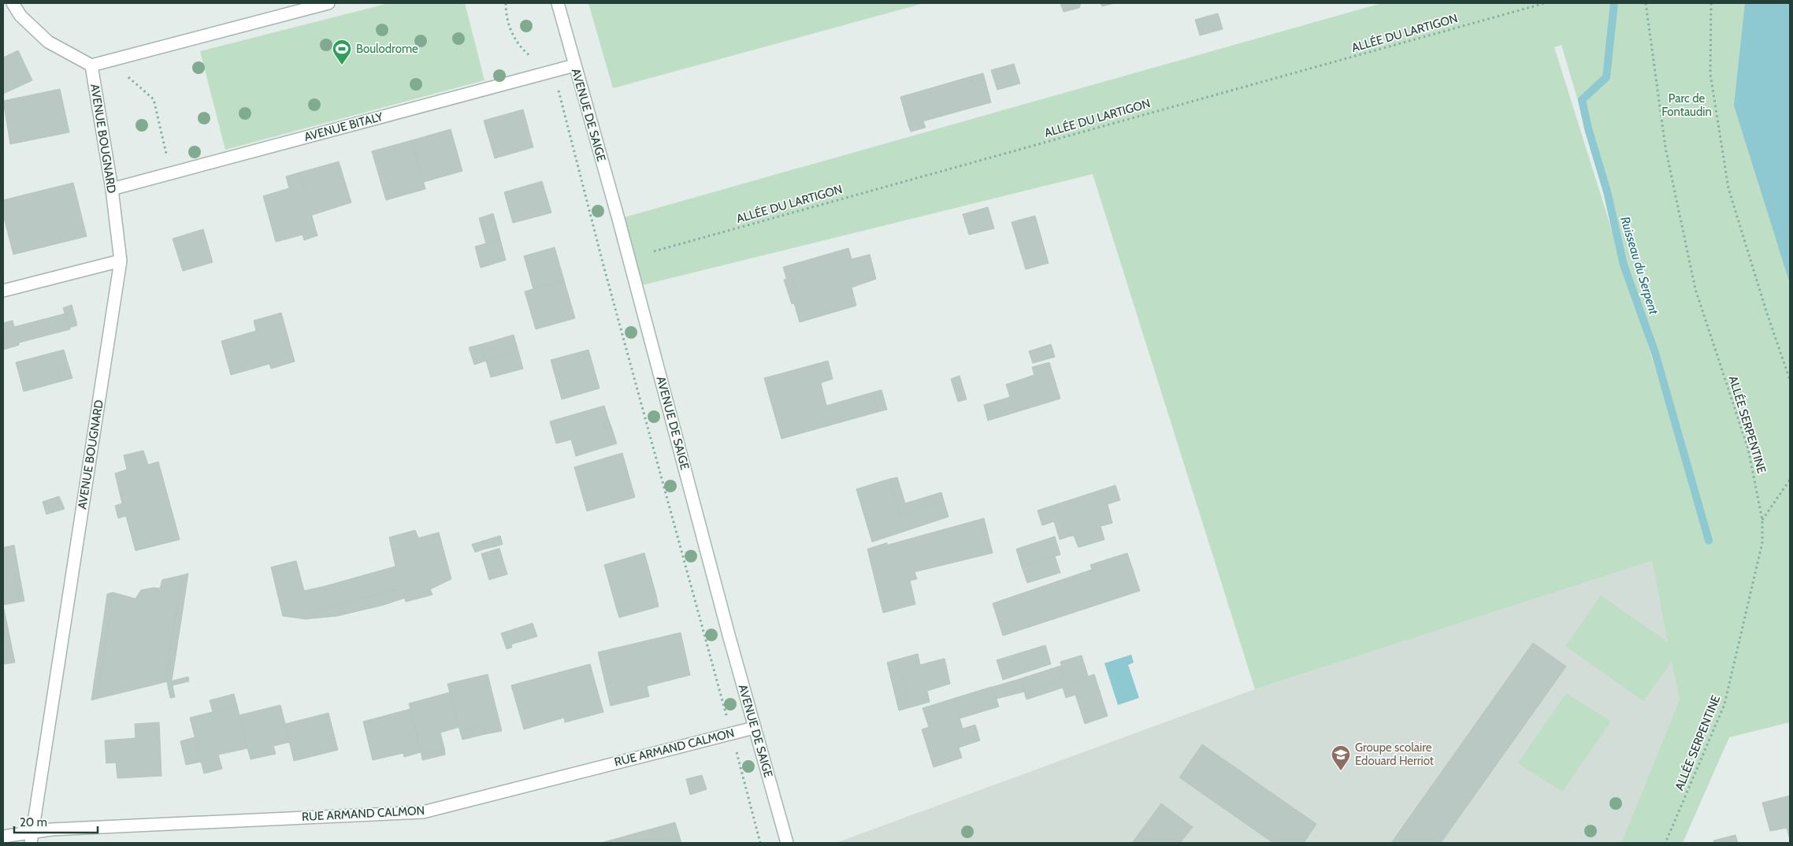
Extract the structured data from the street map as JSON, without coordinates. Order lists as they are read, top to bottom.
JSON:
{
  "streets": {
    "street": [
      "AVENUE DE SAIGE",
      "AVENUE BITALY",
      "AVENUE BOUGNARD",
      "RUE ARMAND CALMON"
    ],
    "path": ["ALLÉE DU LARTIGON", "ALLÉE SERPENTINE"]
  },
  "crossings": [
    ["AVENUE DE SAIGE", "AVENUE BITALY"],
    ["AVENUE DE SAIGE", "RUE ARMAND CALMON"],
    ["AVENUE BITALY", "AVENUE BOUGNARD"],
    ["AVENUE BOUGNARD", "RUE ARMAND CALMON"]
  ],
  "water": ["Ruisseau du Serpent"],
  "parks": ["Parc de Fontaudin"],
  "places": {
    "sports": ["Boulodrome"],
    "school or university": ["Groupe scolaire Edouard Herriot"]
  },
  "scale_bar": "20 m"
}
